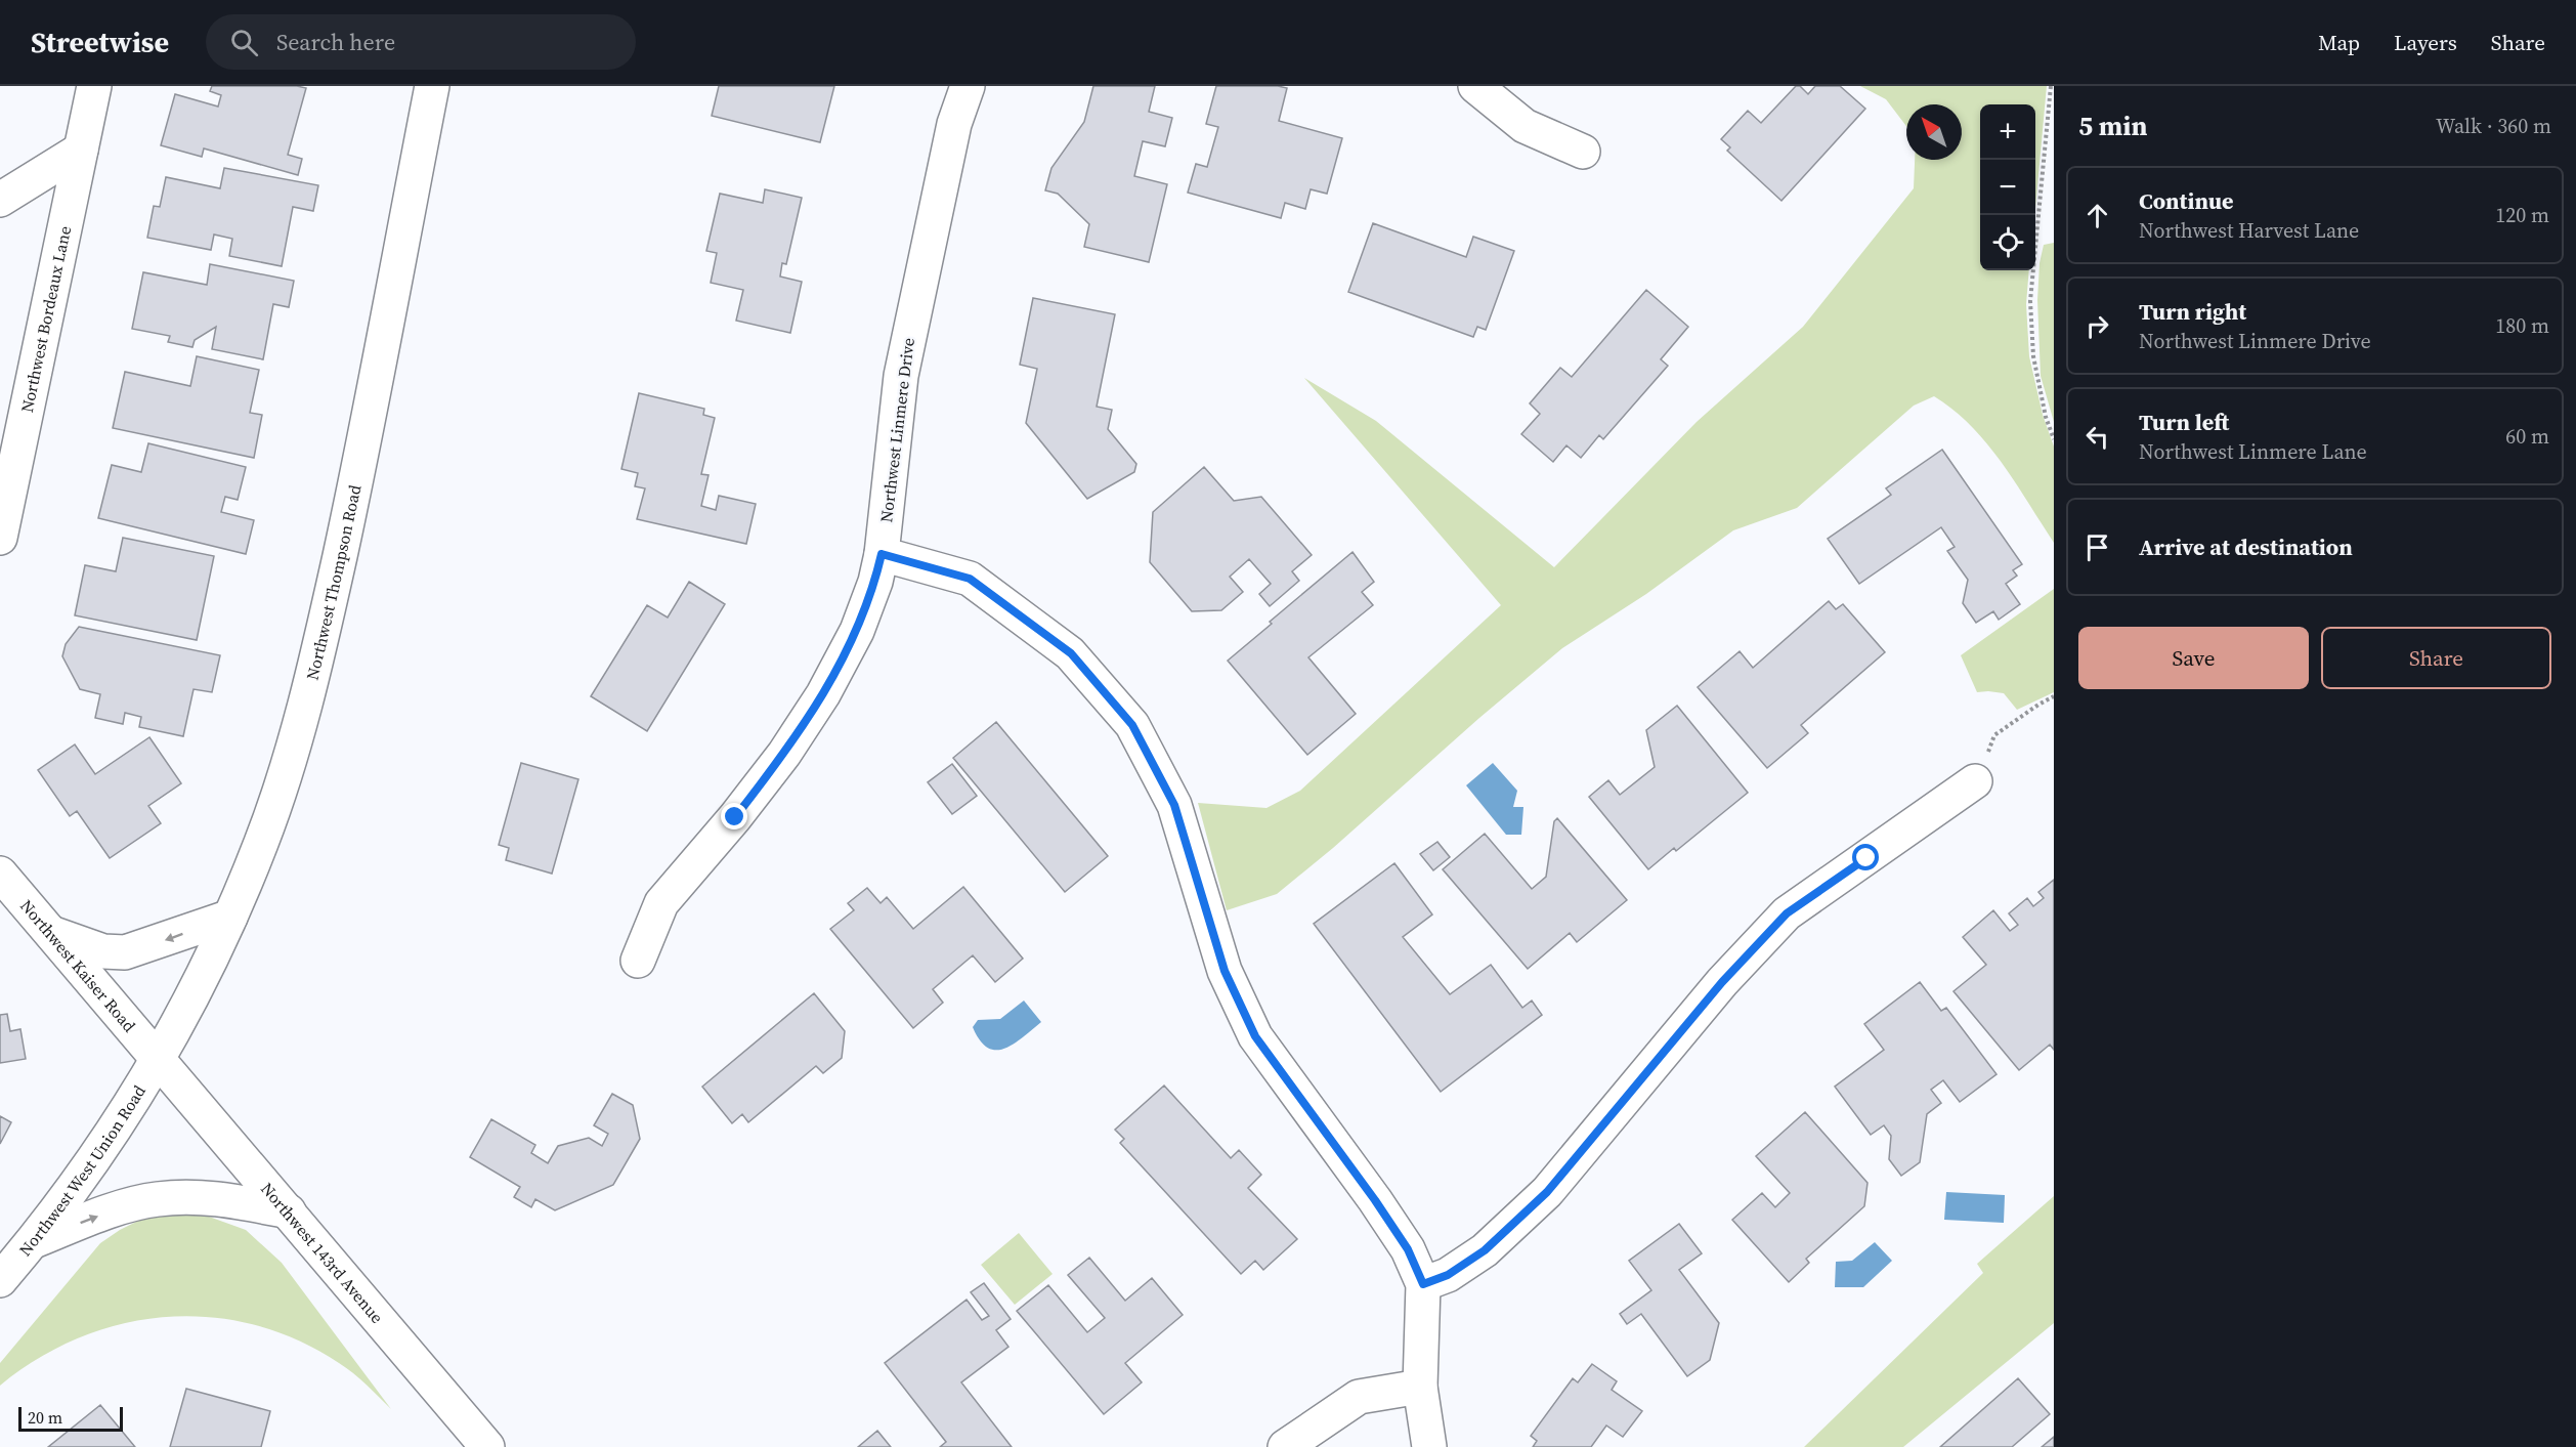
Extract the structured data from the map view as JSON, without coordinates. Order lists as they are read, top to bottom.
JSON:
{
  "streets": {
    "street": [
      "Northwest Bordeaux Lane",
      "Northwest Linmere Drive",
      "Northwest Thompson Road",
      "Northwest Kaiser Road",
      "Northwest West Union Road",
      "Northwest 143rd Avenue"
    ]
  },
  "crossings": [
    ["Northwest Thompson Road", "Northwest Kaiser Road"],
    ["Northwest Thompson Road", "Northwest West Union Road"],
    ["Northwest Thompson Road", "Northwest 143rd Avenue"],
    ["Northwest Kaiser Road", "Northwest West Union Road"],
    ["Northwest Kaiser Road", "Northwest 143rd Avenue"],
    ["Northwest West Union Road", "Northwest 143rd Avenue"]
  ],
  "scale_bar": "20 m",
  "north": "top left",
  "page": {
    "header": "Streetwise",
    "search": "Search here",
    "nav": ["Map", "Layers", "Share"],
    "heading": ["5 min", "Walk · 360 m"],
    "map_buttons": ["+", "−"],
    "list": [
      ["Continue", "Northwest Harvest Lane", "120 m"],
      ["Turn right", "Northwest Linmere Drive", "180 m"],
      ["Turn left", "Northwest Linmere Lane", "60 m"],
      "Arrive at destination"
    ],
    "buttons": ["Save", "Share"],
    "scale": "20 m"
  }
}
